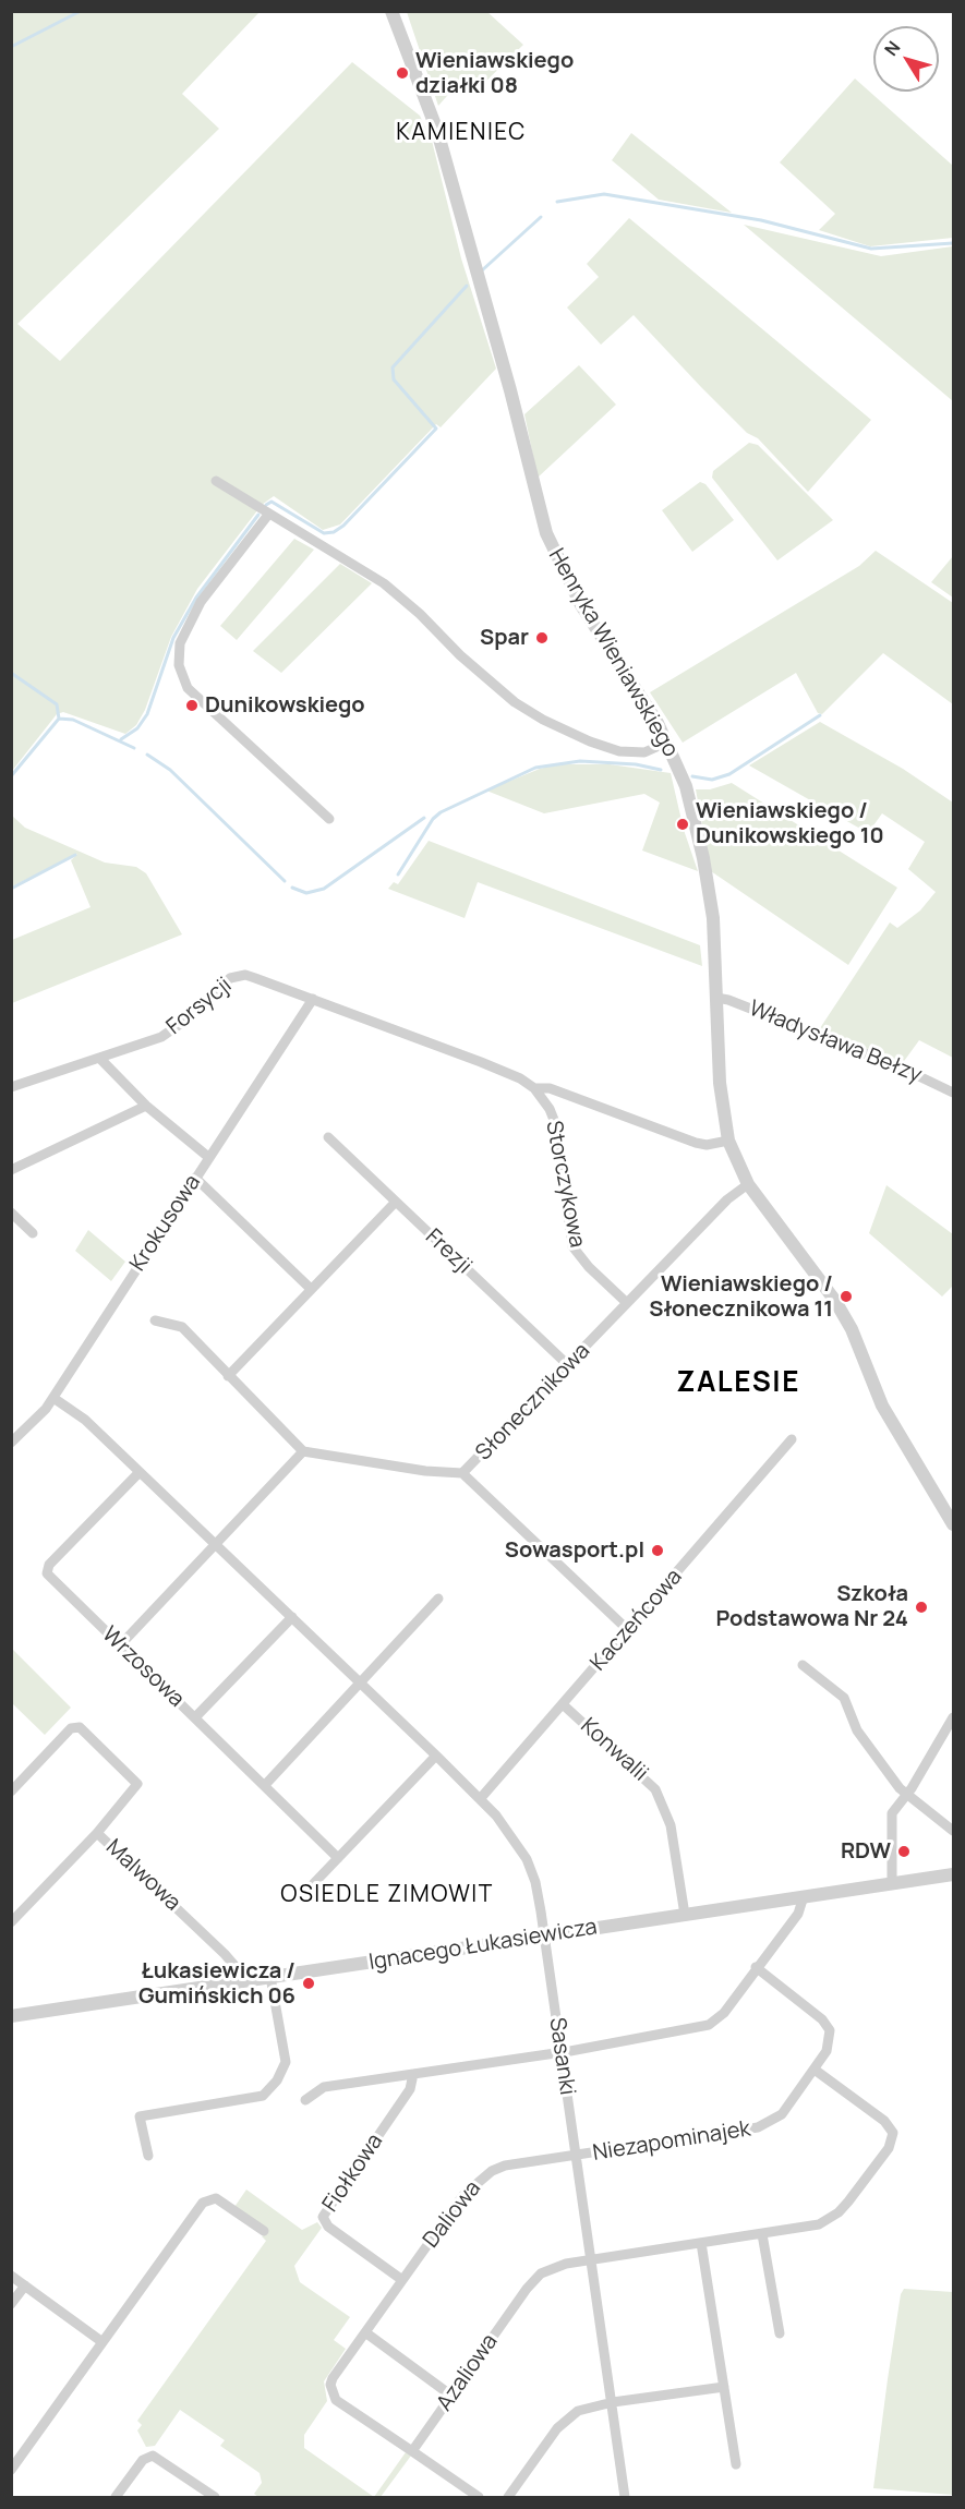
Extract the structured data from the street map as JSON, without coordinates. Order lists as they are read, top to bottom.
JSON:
{
  "streets": {
    "street": [
      "Henryka Wieniawskiego",
      "Forsycji",
      "Władysława Bełzy",
      "Storczykowa",
      "Krokusowa",
      "Frezji",
      "Słonecznikowa",
      "Kaczeńcowa",
      "Wrzosowa",
      "Konwalii",
      "Malwowa",
      "Ignacego Łukasiewicza",
      "Sasanki",
      "Niezapominajek",
      "Fiołkowa",
      "Daliowa",
      "Azaliowa"
    ]
  },
  "crossings": [
    ["Henryka Wieniawskiego", "Władysława Bełzy"],
    ["Henryka Wieniawskiego", "Storczykowa"],
    ["Henryka Wieniawskiego", "Słonecznikowa"],
    ["Forsycji", "Storczykowa"],
    ["Forsycji", "Krokusowa"],
    ["Storczykowa", "Krokusowa"],
    ["Storczykowa", "Słonecznikowa"],
    ["Krokusowa", "Sasanki"],
    ["Frezji", "Słonecznikowa"],
    ["Kaczeńcowa", "Konwalii"],
    ["Kaczeńcowa", "Sasanki"],
    ["Wrzosowa", "Sasanki"],
    ["Konwalii", "Ignacego Łukasiewicza"],
    ["Malwowa", "Ignacego Łukasiewicza"],
    ["Ignacego Łukasiewicza", "Sasanki"],
    ["Sasanki", "Niezapominajek"],
    ["Sasanki", "Daliowa"],
    ["Sasanki", "Azaliowa"],
    ["Niezapominajek", "Daliowa"],
    ["Fiołkowa", "Daliowa"],
    ["Daliowa", "Azaliowa"]
  ],
  "districts": ["KAMIENIEC", "ZALESIE", "OSIEDLE ZIMOWIT"],
  "places": [
    "Wieniawskiego działki 08",
    "Spar",
    "Dunikowskiego",
    "Wieniawskiego / Dunikowskiego 10",
    "Wieniawskiego / Słonecznikowa 11",
    "Sowasport.pl",
    "Szkoła Podstawowa Nr 24",
    "RDW",
    "Łukasiewicza / Gumińskich 06"
  ],
  "north": "top left"
}
